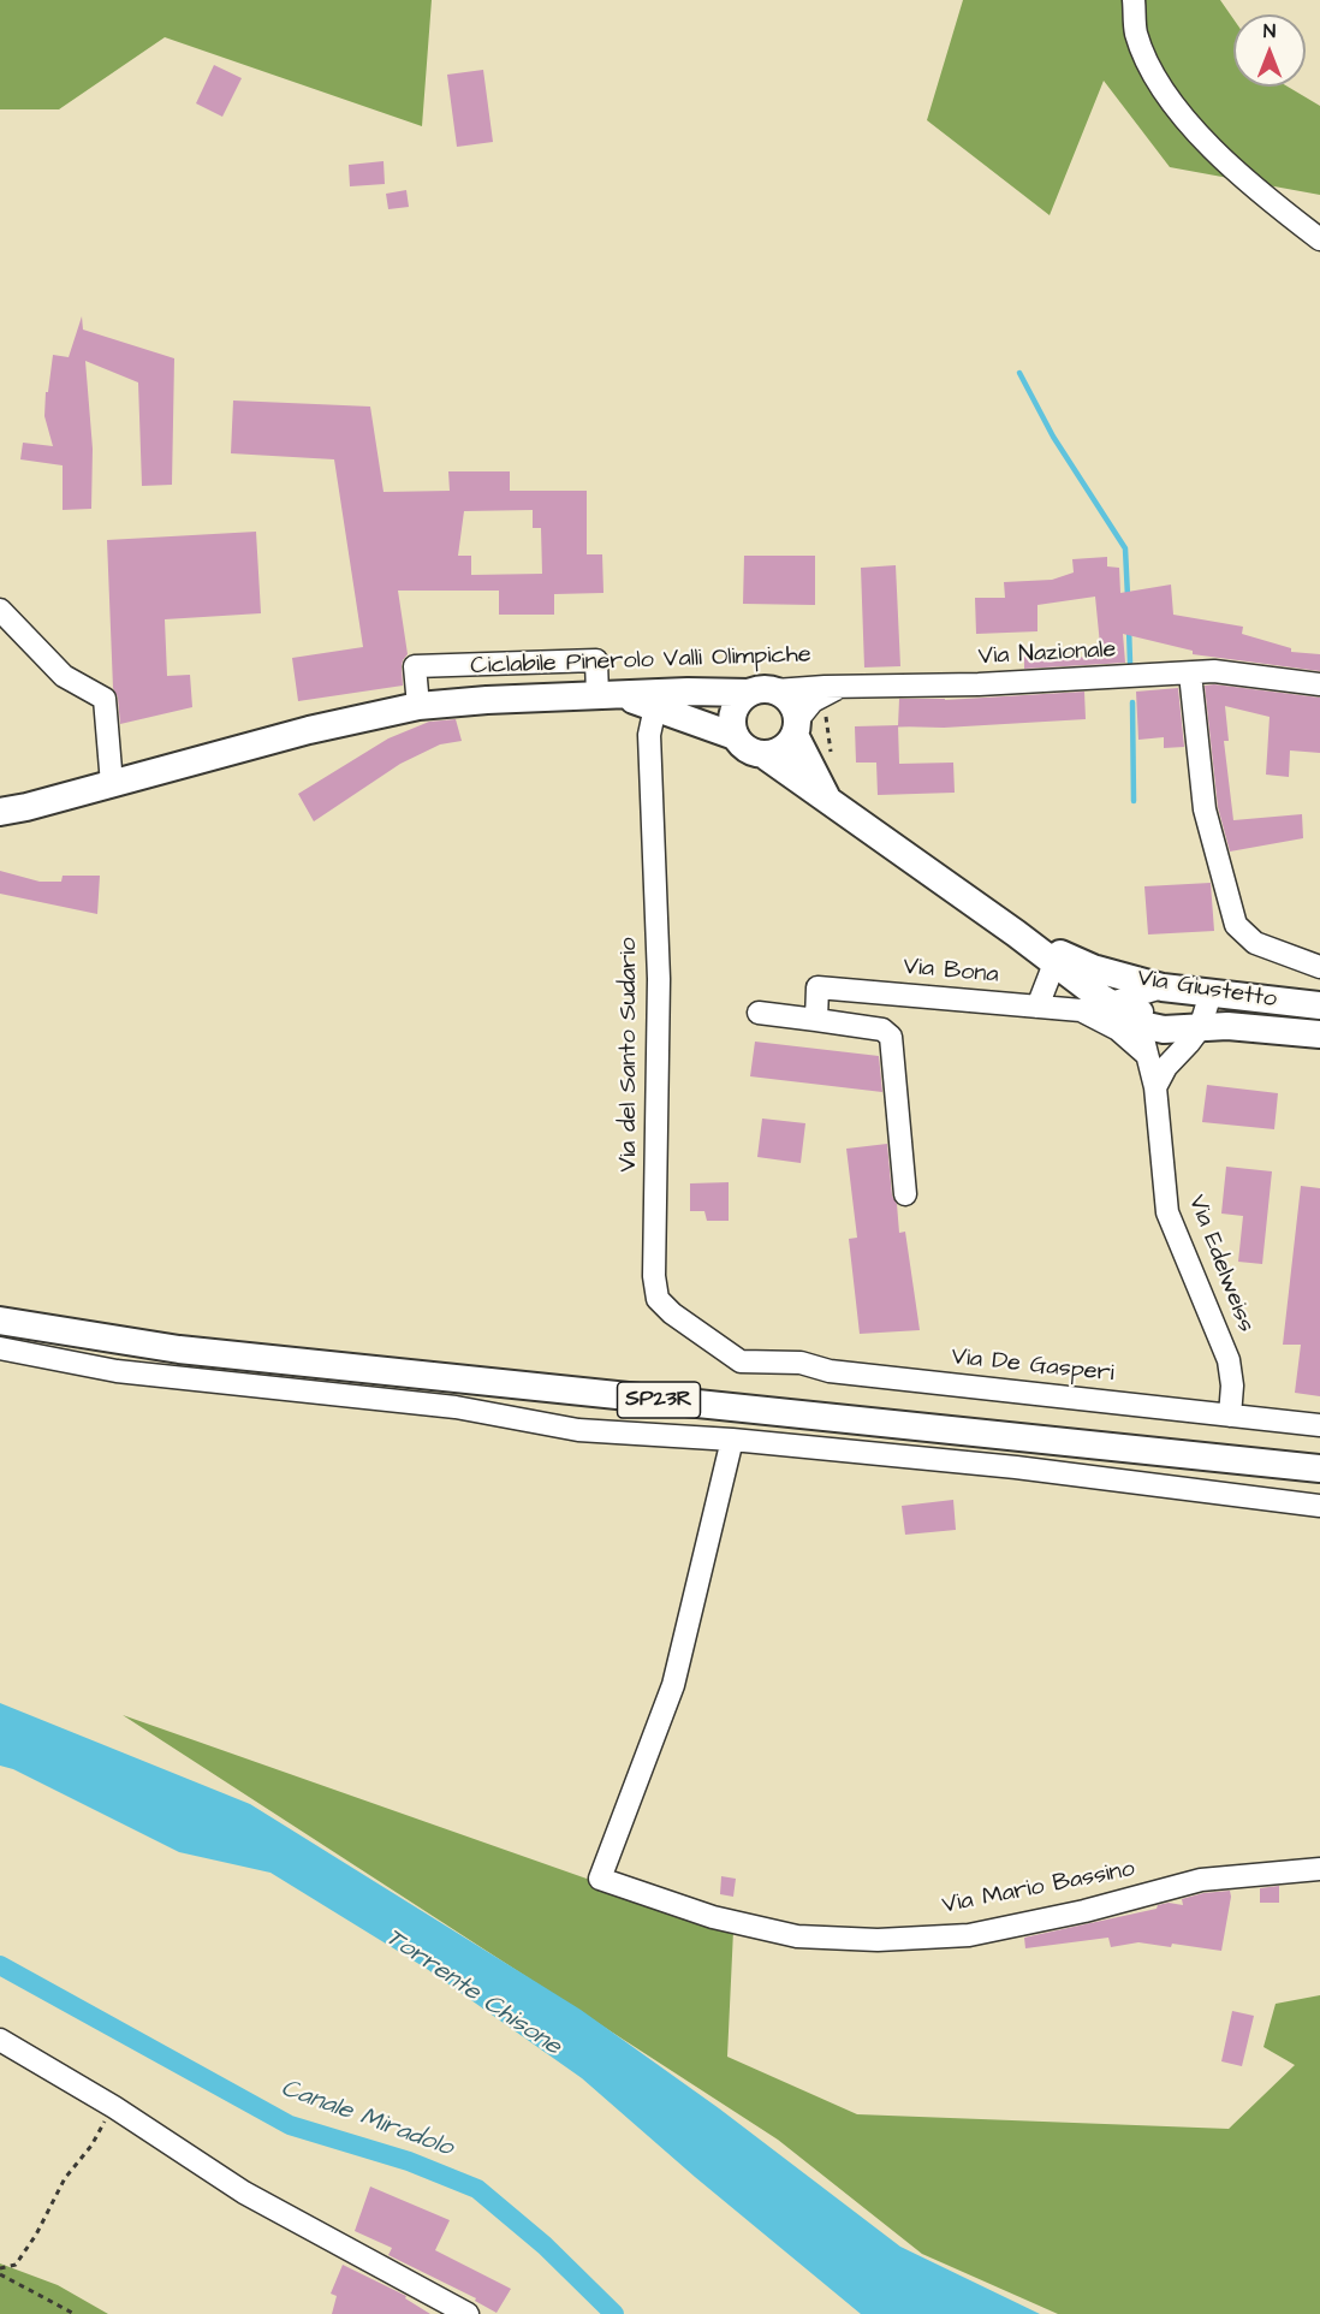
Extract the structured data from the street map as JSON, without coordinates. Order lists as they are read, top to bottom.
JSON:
{
  "streets": {
    "main road": ["Via Giustetto", "SP23R"],
    "street": [
      "Via Nazionale",
      "Via Bona",
      "Via del Santo Sudario",
      "Via Edelweiss",
      "Via De Gasperi",
      "Via Mario Bassino"
    ],
    "path": ["Ciclabile Pinerolo Valli Olimpiche"]
  },
  "crossings": [
    ["Via Nazionale", "Ciclabile Pinerolo Valli Olimpiche"],
    ["Via Nazionale", "Via Giustetto"],
    ["Via Giustetto", "Via Edelweiss"],
    ["Via del Santo Sudario", "Via De Gasperi"],
    ["Via Edelweiss", "Via De Gasperi"]
  ],
  "water": ["Torrente Chisone", "Canale Miradolo"],
  "north": "top"
}
